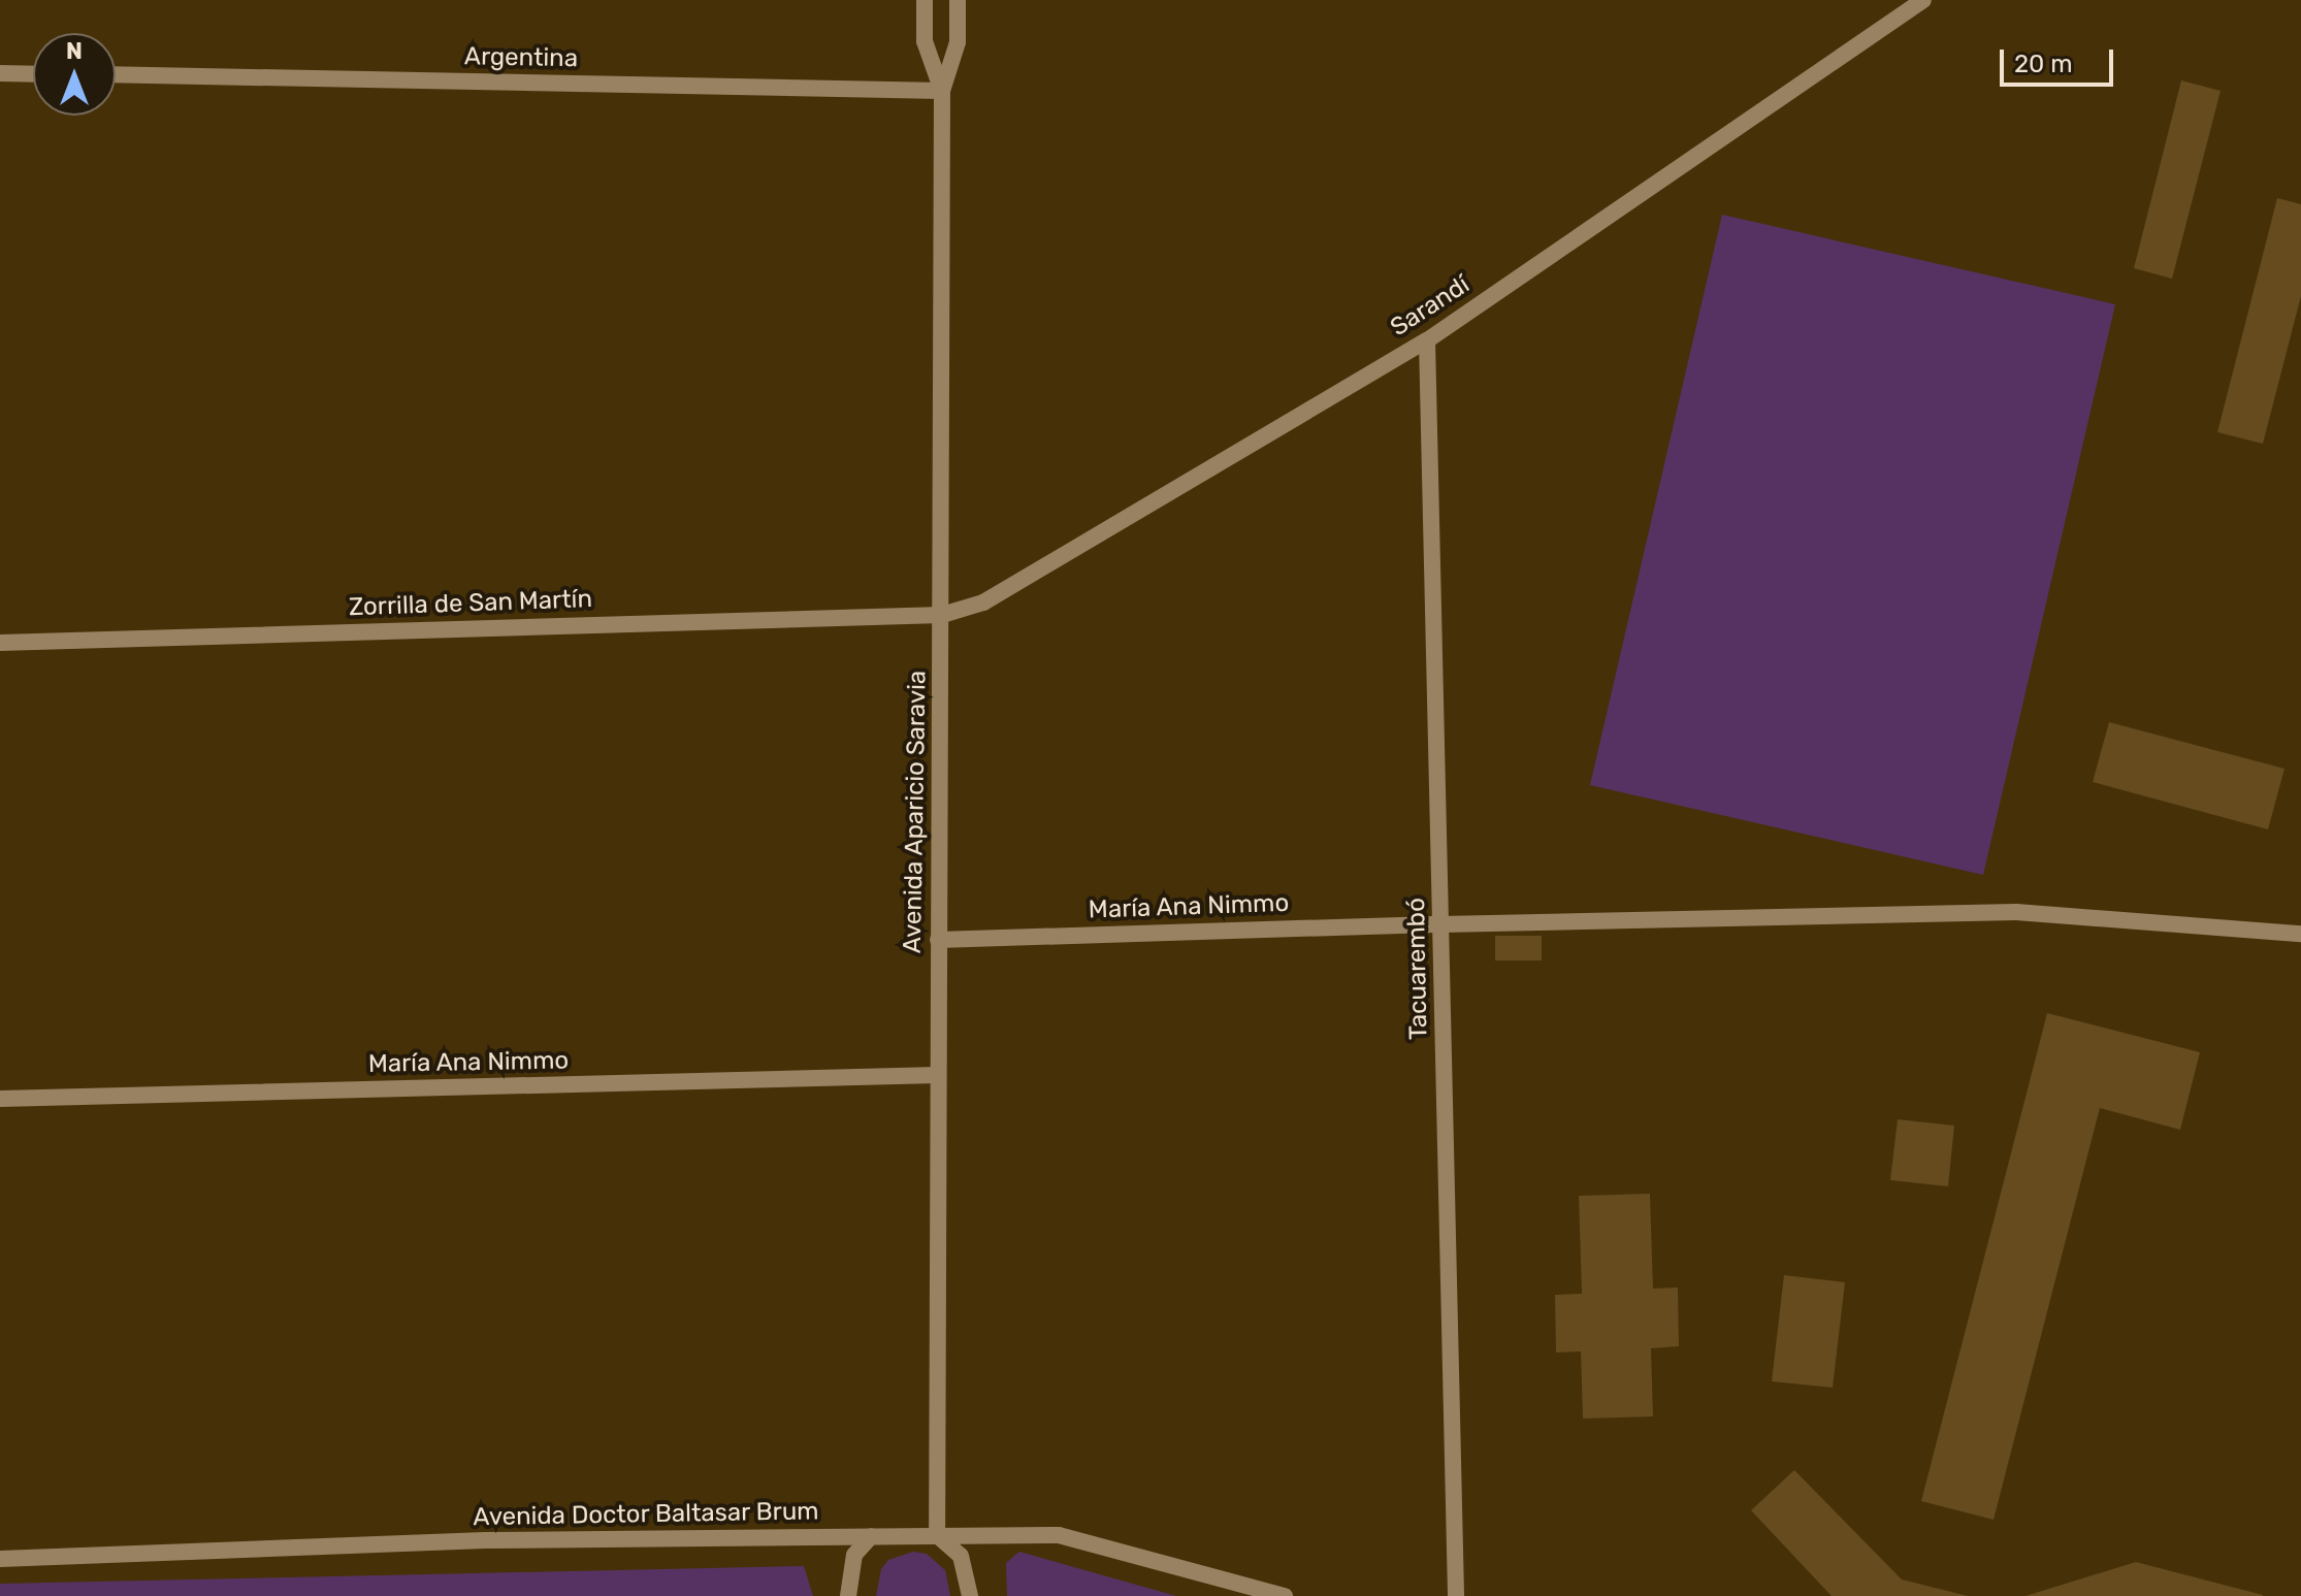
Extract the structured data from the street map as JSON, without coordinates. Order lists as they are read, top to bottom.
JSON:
{
  "streets": {
    "street": [
      "Argentina",
      "Sarandí",
      "Zorrilla de San Martín",
      "Avenida Aparicio Saravia",
      "María Ana Nimmo",
      "Tacuarembó",
      "Avenida Doctor Baltasar Brum"
    ]
  },
  "crossings": [
    ["Argentina", "Avenida Aparicio Saravia"],
    ["Sarandí", "Zorrilla de San Martín"],
    ["Sarandí", "Avenida Aparicio Saravia"],
    ["Sarandí", "Tacuarembó"],
    ["Zorrilla de San Martín", "Avenida Aparicio Saravia"],
    ["Avenida Aparicio Saravia", "María Ana Nimmo"],
    ["Avenida Aparicio Saravia", "Avenida Doctor Baltasar Brum"],
    ["María Ana Nimmo", "Tacuarembó"]
  ],
  "scale_bar": "20 m",
  "north": "top"
}
